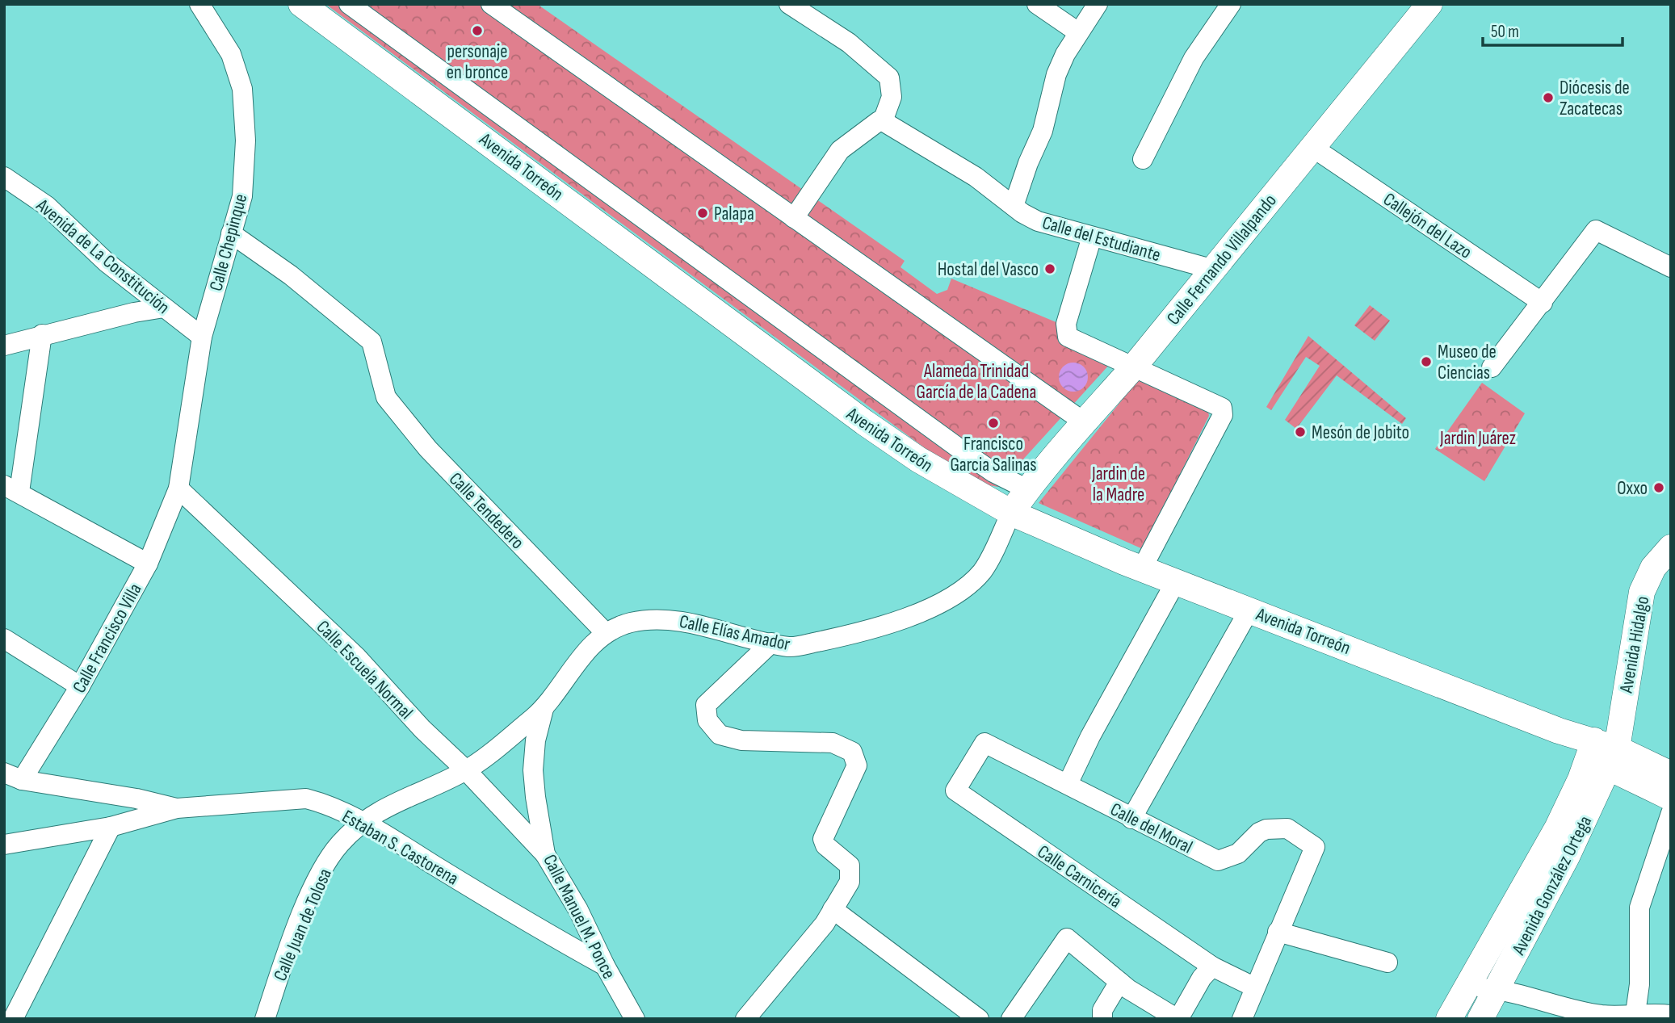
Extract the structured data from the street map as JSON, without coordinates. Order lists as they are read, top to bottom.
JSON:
{
  "streets": {
    "street": [
      "Avenida Torreón",
      "Callejón del Lazo",
      "Calle del Estudiante",
      "Calle Chepinque",
      "Avenida de La Constitución",
      "Calle Fernando Villalpando",
      "Calle Tendedero",
      "Calle Elías Amador",
      "Calle Francisco Villa",
      "Avenida Hidalgo",
      "Calle Escuela Normal",
      "Calle del Moral",
      "Estaban S. Castorena",
      "Calle Carnicería",
      "Avenida González Ortega",
      "Calle Manuel M. Ponce",
      "Calle Juan de Tolosa"
    ]
  },
  "crossings": [
    ["Avenida Torreón", "Calle Fernando Villalpando"],
    ["Avenida Torreón", "Calle Elías Amador"],
    ["Avenida Torreón", "Avenida Hidalgo"],
    ["Avenida Torreón", "Avenida González Ortega"],
    ["Callejón del Lazo", "Calle Fernando Villalpando"],
    ["Calle del Estudiante", "Calle Fernando Villalpando"],
    ["Calle Chepinque", "Avenida de La Constitución"],
    ["Calle Chepinque", "Calle Tendedero"],
    ["Calle Chepinque", "Calle Francisco Villa"],
    ["Calle Chepinque", "Calle Escuela Normal"],
    ["Calle Fernando Villalpando", "Calle Elías Amador"],
    ["Calle Tendedero", "Calle Elías Amador"],
    ["Calle Elías Amador", "Calle Escuela Normal"],
    ["Calle Elías Amador", "Calle Manuel M. Ponce"],
    ["Calle Elías Amador", "Calle Juan de Tolosa"],
    ["Calle Francisco Villa", "Calle Escuela Normal"],
    ["Avenida Hidalgo", "Avenida González Ortega"],
    ["Calle Escuela Normal", "Calle Manuel M. Ponce"],
    ["Calle Escuela Normal", "Calle Juan de Tolosa"],
    ["Calle del Moral", "Calle Carnicería"],
    ["Estaban S. Castorena", "Calle Manuel M. Ponce"],
    ["Estaban S. Castorena", "Calle Juan de Tolosa"]
  ],
  "parks": ["Alameda Trinidad García de la Cadena", "Jardin Juárez", "Jardin de la Madre"],
  "places": [
    "personaje en bronce",
    "Diócesis de Zacatecas",
    "Palapa",
    "Hostal del Vasco",
    "Museo de Ciencias",
    "Francisco Garcia Salinas",
    "Mesón de Jobito",
    "Oxxo"
  ],
  "scale_bar": "50 m"
}
